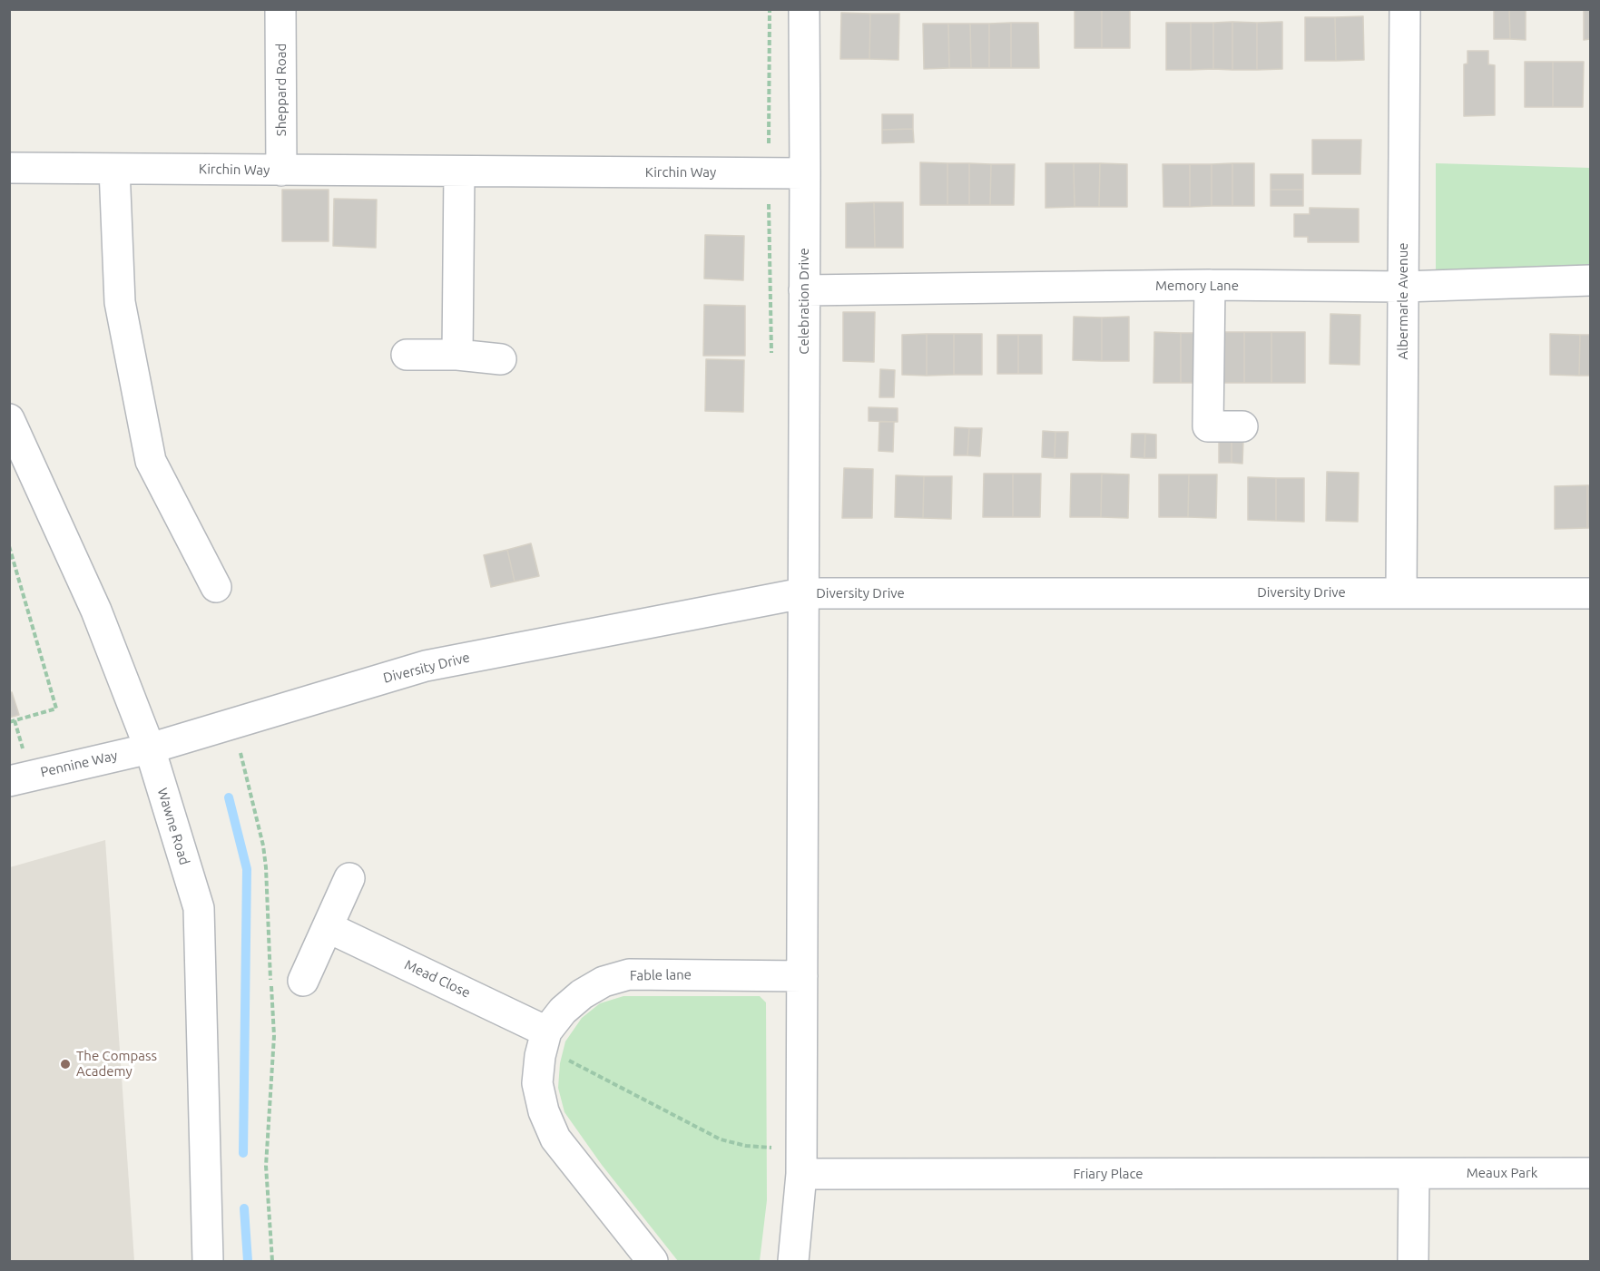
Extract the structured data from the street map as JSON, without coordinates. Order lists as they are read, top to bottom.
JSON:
{
  "streets": {
    "street": [
      "Sheppard Road",
      "Kirchin Way",
      "Memory Lane",
      "Celebration Drive",
      "Albermarle Avenue",
      "Diversity Drive",
      "Pennine Way",
      "Wawne Road",
      "Fable lane",
      "Mead Close",
      "Meaux Park",
      "Friary Place"
    ]
  },
  "crossings": [
    ["Sheppard Road", "Kirchin Way"],
    ["Kirchin Way", "Celebration Drive"],
    ["Memory Lane", "Celebration Drive"],
    ["Memory Lane", "Albermarle Avenue"],
    ["Celebration Drive", "Diversity Drive"],
    ["Albermarle Avenue", "Diversity Drive"],
    ["Diversity Drive", "Pennine Way"],
    ["Diversity Drive", "Wawne Road"],
    ["Pennine Way", "Wawne Road"],
    ["Fable lane", "Mead Close"],
    ["Meaux Park", "Friary Place"]
  ],
  "places": ["The Compass Academy"]
}
